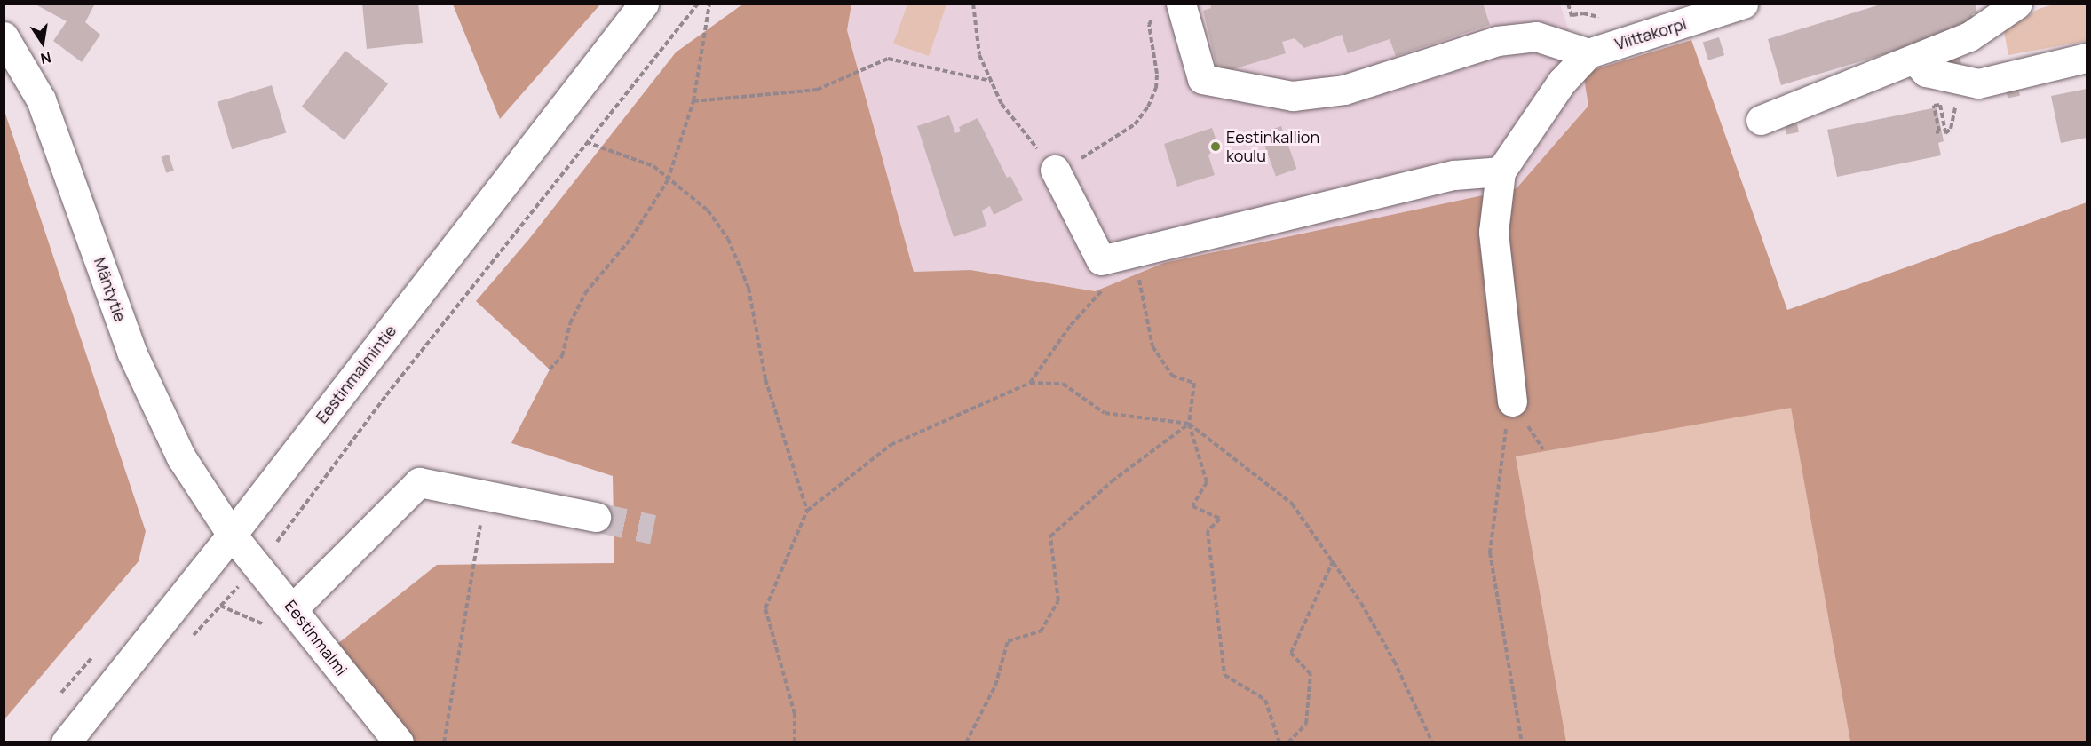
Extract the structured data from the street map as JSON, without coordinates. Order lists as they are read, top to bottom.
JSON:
{
  "streets": {
    "street": [
      "Viittakorpi",
      "Mäntytie",
      "Eestinmalmintie",
      "Eestinmalmi"
    ]
  },
  "crossings": [
    ["Mäntytie", "Eestinmalmintie"],
    ["Mäntytie", "Eestinmalmi"],
    ["Eestinmalmintie", "Eestinmalmi"]
  ],
  "places": ["Eestinkallion koulu"],
  "north": "bottom"
}
